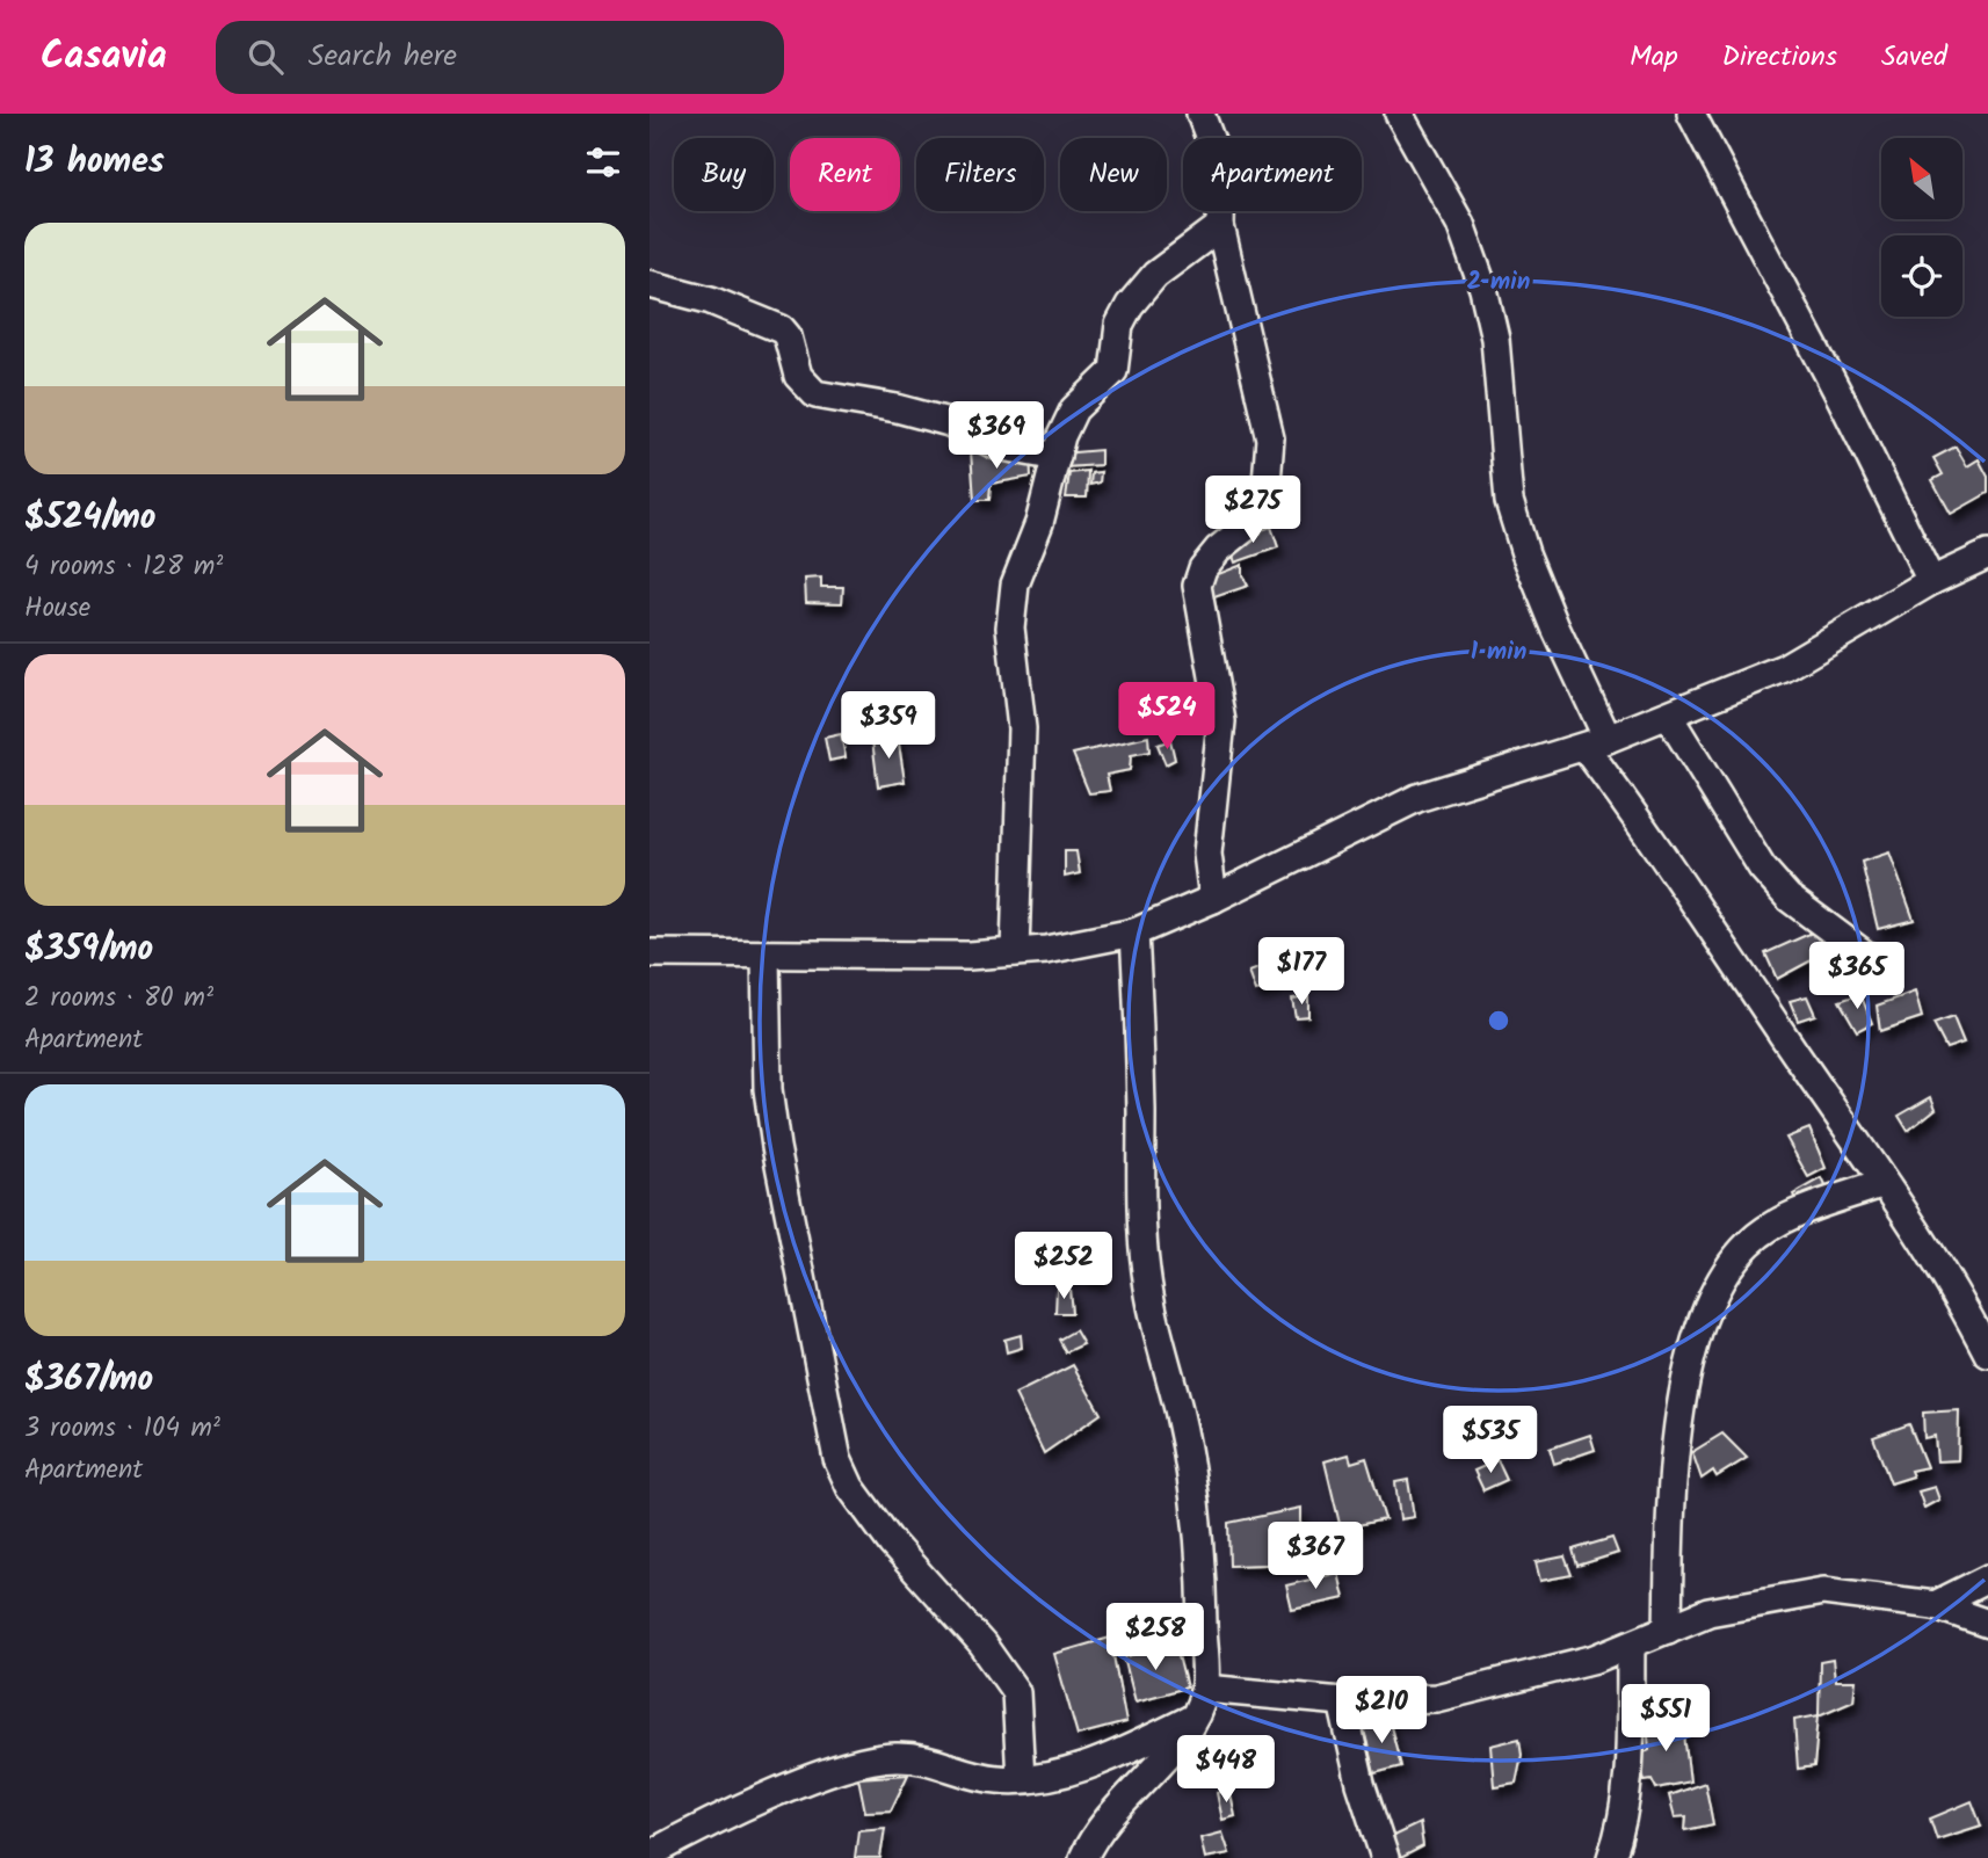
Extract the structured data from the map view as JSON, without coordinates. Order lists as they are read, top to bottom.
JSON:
{
  "north": "top left",
  "page": {
    "header": "Casavia",
    "search": "Search here",
    "nav": ["Map", "Directions", "Saved"],
    "heading": "13 homes",
    "chip": [
      "Buy",
      "Rent",
      "Filters",
      "New",
      "Apartment"
    ],
    "list": [
      {
        "name": "$524/mo",
        "note": "4 rooms · 128 m² · House"
      },
      {
        "name": "$359/mo",
        "note": "2 rooms · 80 m² · Apartment"
      },
      {
        "name": "$367/mo",
        "note": "3 rooms · 104 m² · Apartment"
      }
    ],
    "price": [
      "$369",
      "$275",
      "$524",
      "$359",
      "$177",
      "$365",
      "$252",
      "$535",
      "$367",
      "$258",
      "$210",
      "$551",
      "$448"
    ]
  },
  "rings": ["2 min", "1 min"]
}
